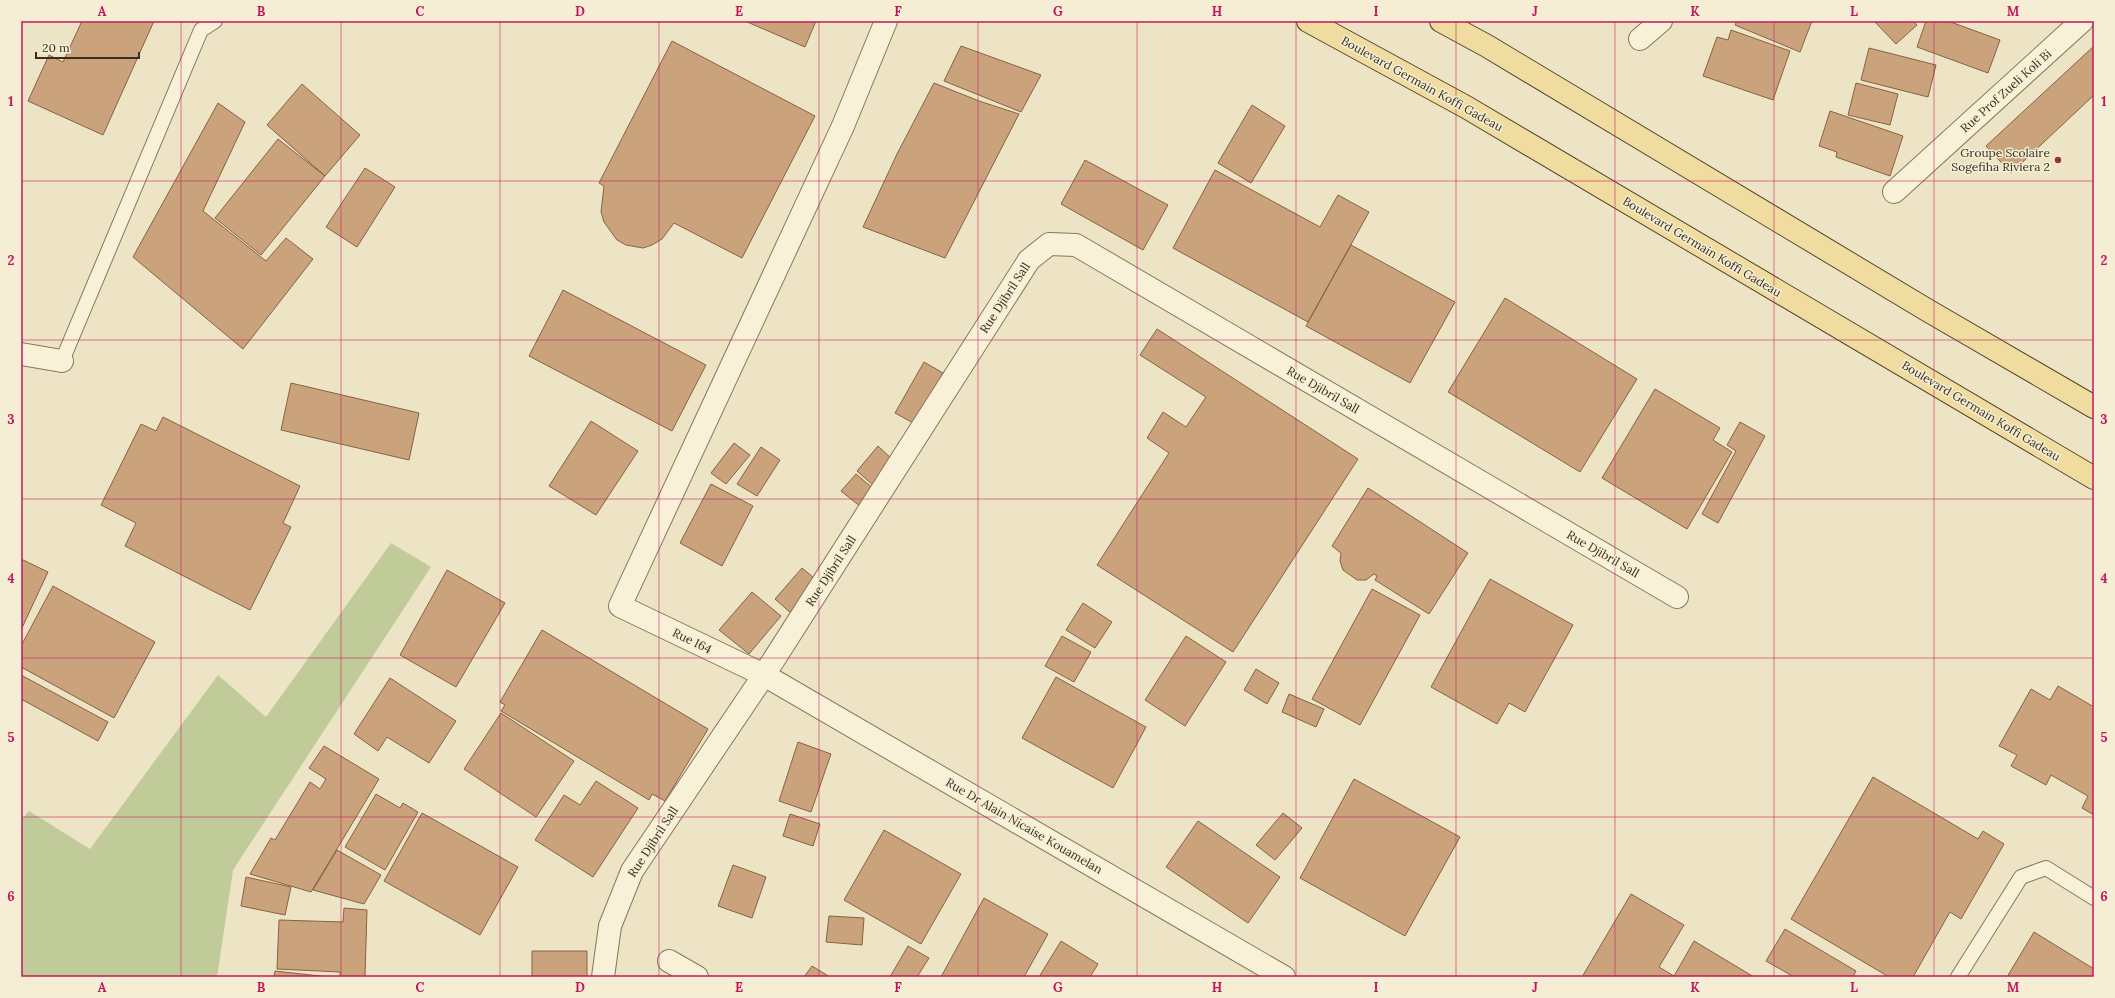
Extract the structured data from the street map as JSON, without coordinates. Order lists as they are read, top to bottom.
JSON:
{
  "streets": {
    "main road": ["Boulevard Germain Koffi Gadeau"],
    "street": [
      "Rue Prof Zueli Koli Bi",
      "Rue Djibril Sall",
      "Rue I64",
      "Rue Dr Alain Nicaise Kouamelan"
    ]
  },
  "crossings": [
    ["Rue Djibril Sall", "Rue I64"],
    ["Rue Djibril Sall", "Rue Dr Alain Nicaise Kouamelan"],
    ["Rue I64", "Rue Dr Alain Nicaise Kouamelan"]
  ],
  "places": ["Groupe Scolaire Sogefiha Riviera 2"],
  "scale_bar": "20 m",
  "grid": {
    "columns": [
      "A",
      "B",
      "C",
      "D",
      "E",
      "F",
      "G",
      "H",
      "I",
      "J",
      "K",
      "L",
      "M"
    ],
    "rows": [
      "1",
      "2",
      "3",
      "4",
      "5",
      "6"
    ]
  }
}
